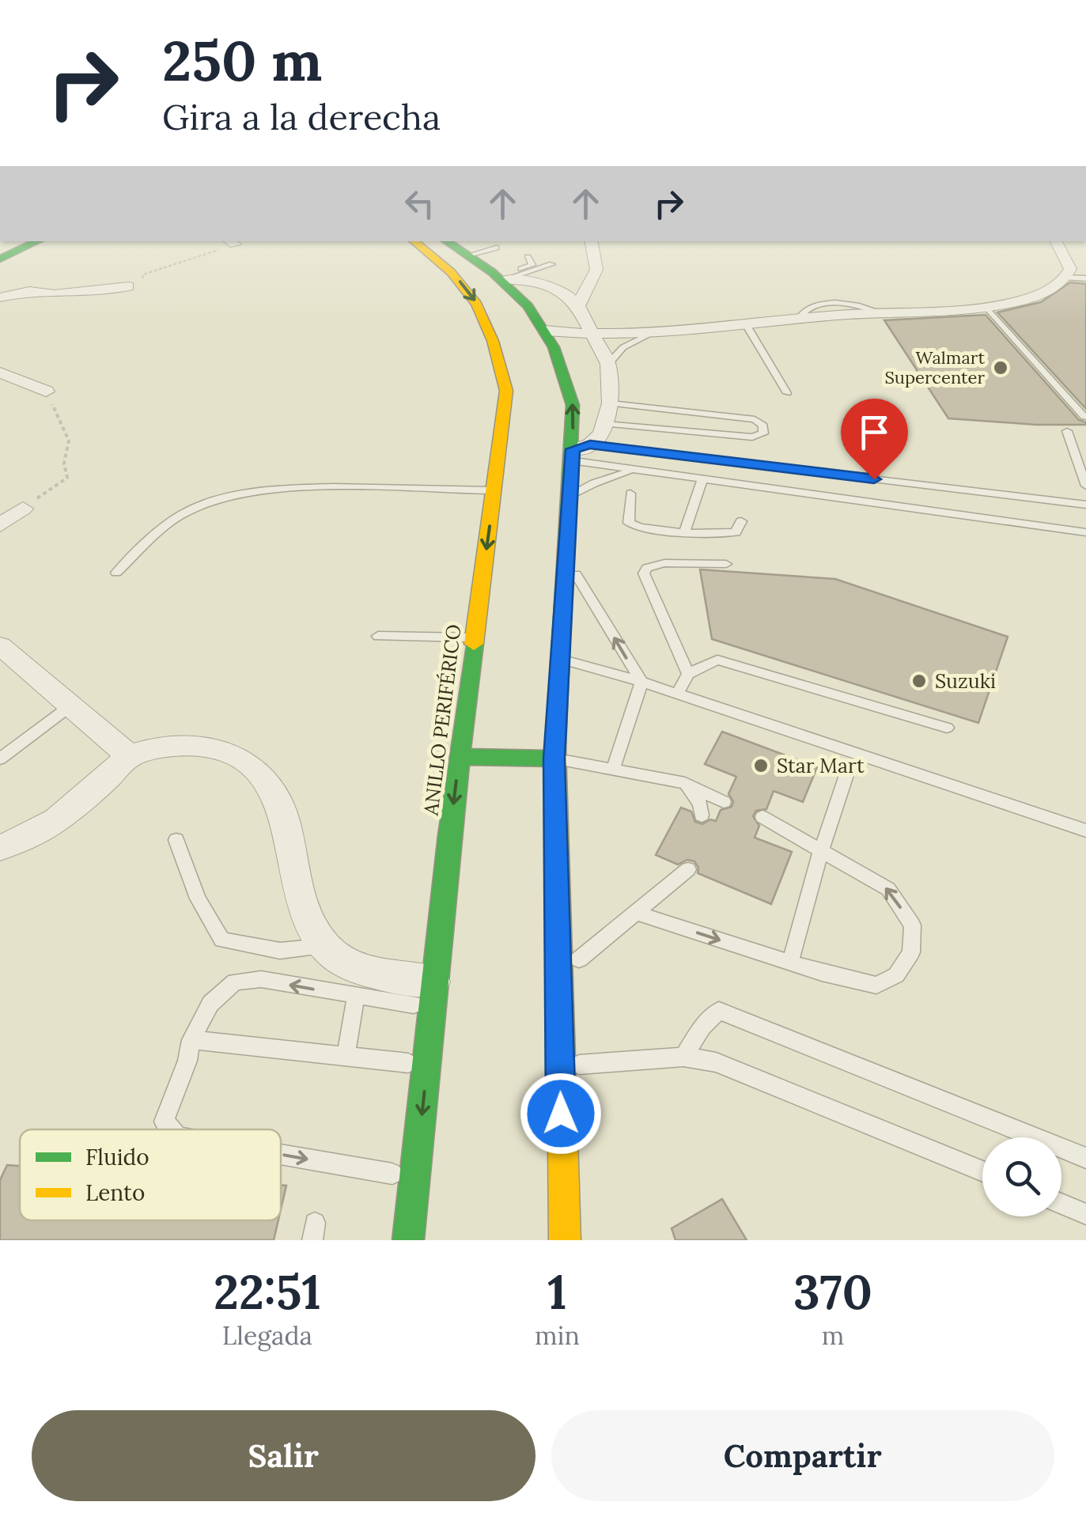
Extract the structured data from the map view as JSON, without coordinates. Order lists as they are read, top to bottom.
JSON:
{
  "streets": {
    "main road": ["ANILLO PERIFÉRICO"]
  },
  "places": ["Walmart Supercenter", "Suzuki", "Star Mart"],
  "legend": ["Fluido", "Lento"],
  "page": {
    "turn": ["250 m", "Gira a la derecha"],
    "eta": [
      "22:51",
      "Llegada",
      "1",
      "min",
      "370",
      "m"
    ],
    "buttons": ["Salir", "Compartir"]
  }
}
